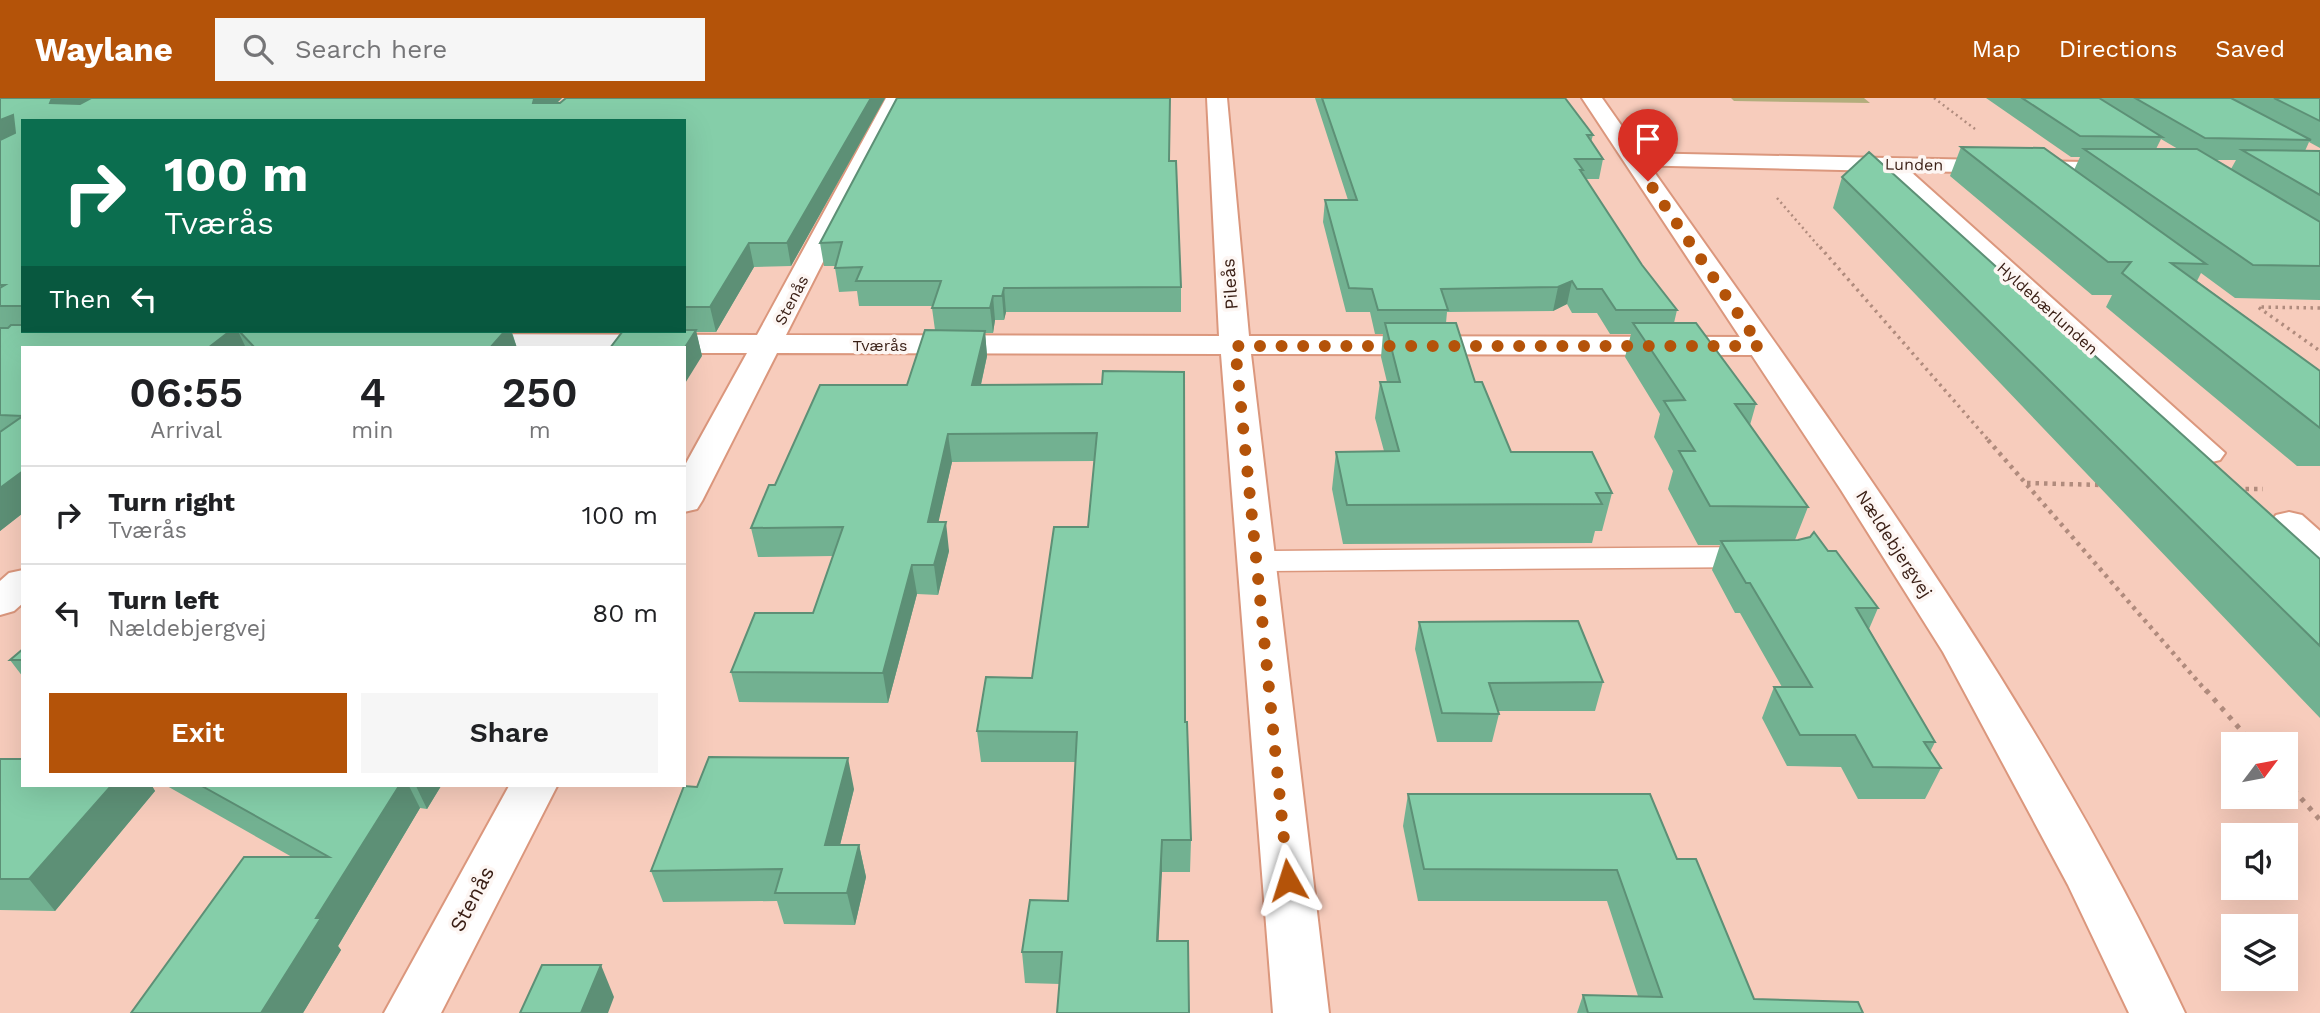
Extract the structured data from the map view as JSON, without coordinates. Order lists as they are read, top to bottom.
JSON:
{
  "streets": {
    "street": [
      "Lunden",
      "Pileås",
      "Stenås",
      "Hyldebærlunden",
      "Tværås",
      "Nældebjergvej"
    ]
  },
  "crossings": [
    ["Lunden", "Hyldebærlunden"],
    ["Lunden", "Nældebjergvej"],
    ["Pileås", "Tværås"],
    ["Stenås", "Tværås"],
    ["Tværås", "Nældebjergvej"]
  ],
  "north": "top right",
  "page": {
    "header": "Waylane",
    "search": "Search here",
    "nav": ["Map", "Directions", "Saved"],
    "turn": ["100 m", "Tværås"],
    "then": "Then",
    "eta": [
      "06:55",
      "Arrival",
      "4",
      "min",
      "250",
      "m"
    ],
    "list": [
      {
        "name": "Turn right",
        "note": "Tværås",
        "value": "100 m"
      },
      {
        "name": "Turn left",
        "note": "Nældebjergvej",
        "value": "80 m"
      }
    ],
    "buttons": ["Exit", "Share"]
  }
}
